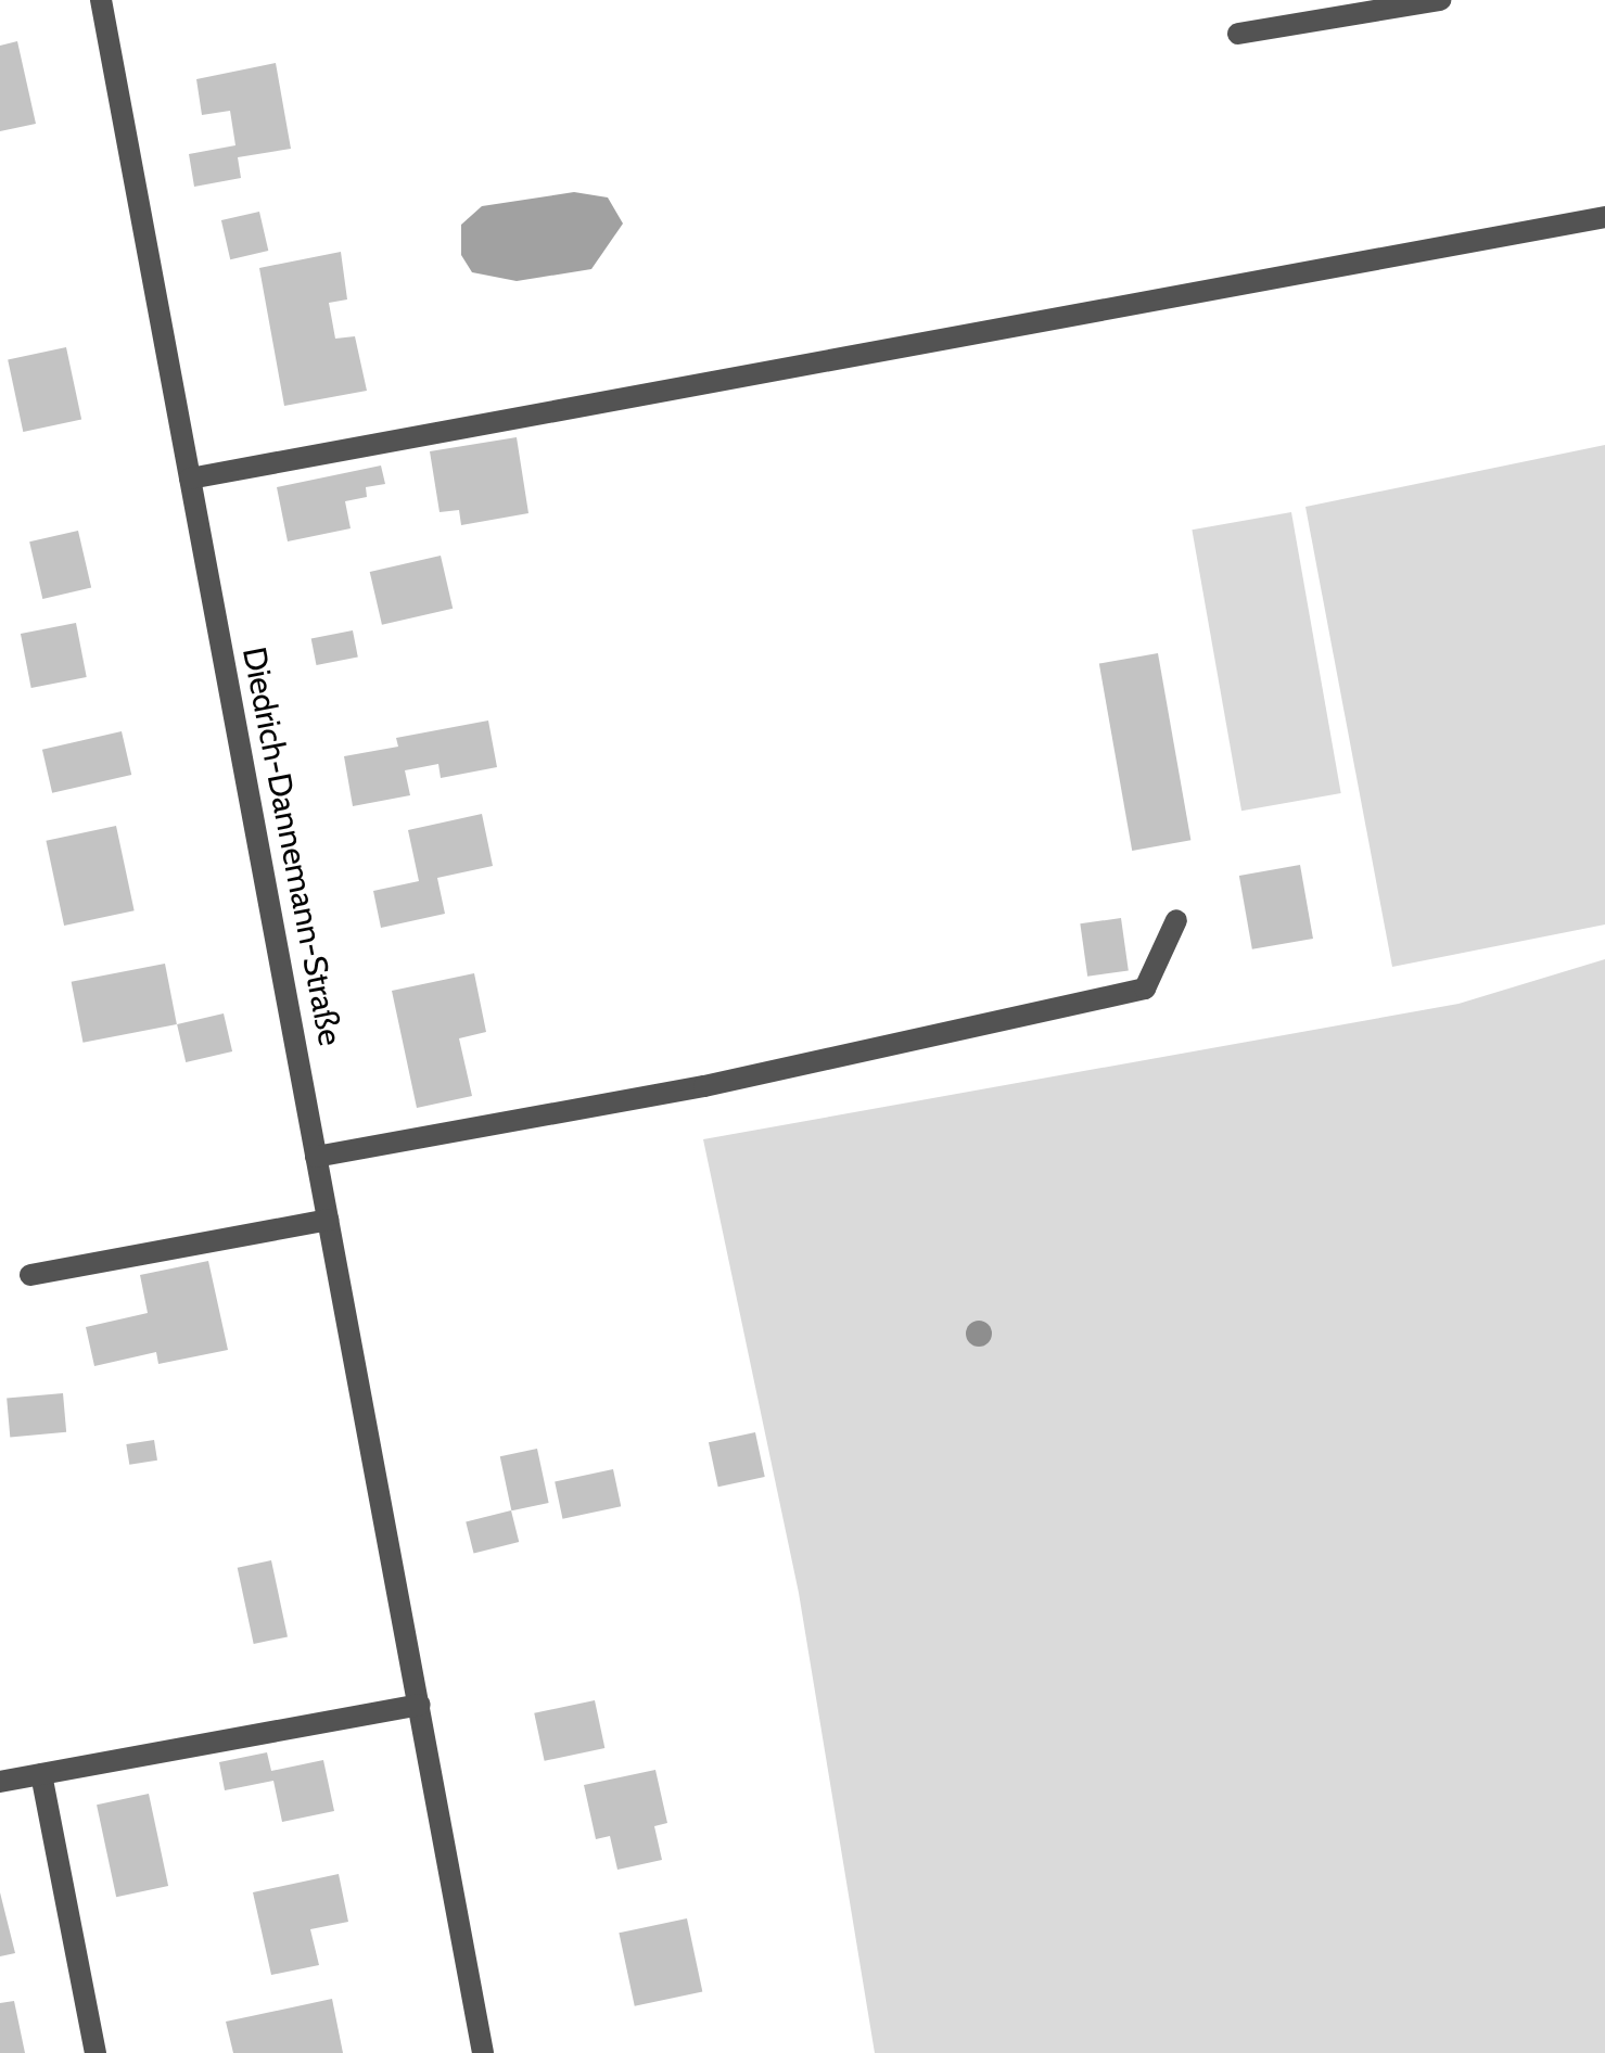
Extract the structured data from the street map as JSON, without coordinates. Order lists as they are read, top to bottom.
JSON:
{
  "streets": {
    "street": ["Diedrich-Dannemann-Straße"]
  }
}
